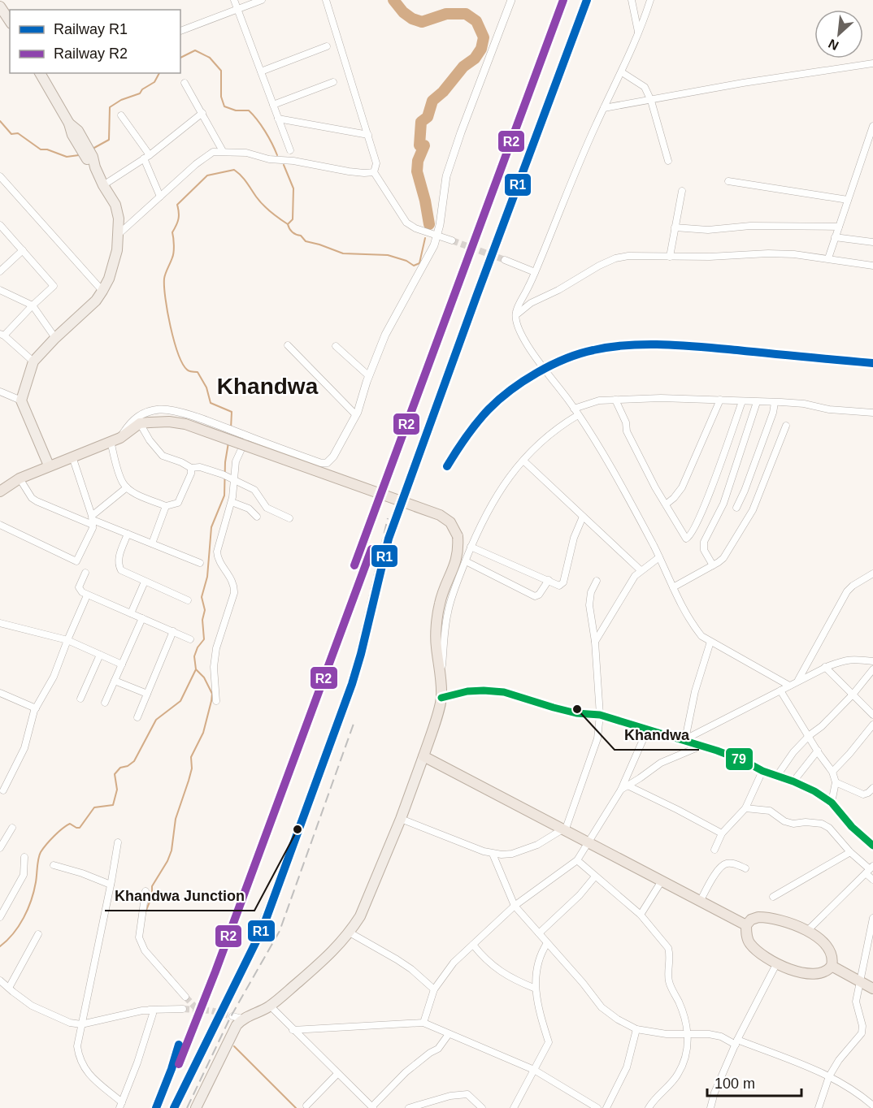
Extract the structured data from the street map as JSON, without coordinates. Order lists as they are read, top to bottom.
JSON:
{
  "districts": ["Khandwa"],
  "places": ["Khandwa", "Khandwa Junction"],
  "lines": ["rail line R1", "rail line R2", "transit line 79"],
  "legend": ["Railway R1", "Railway R2"],
  "scale_bar": "100 m",
  "north": "bottom left"
}
